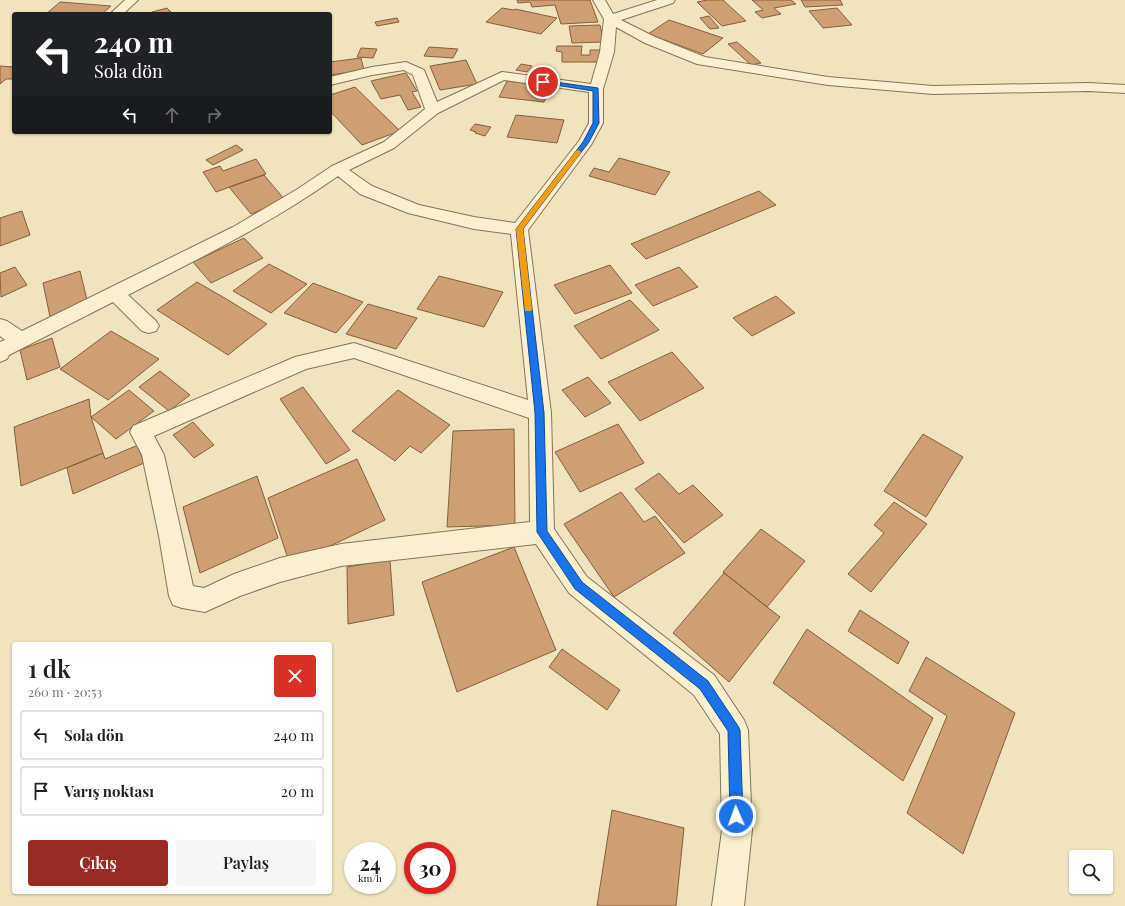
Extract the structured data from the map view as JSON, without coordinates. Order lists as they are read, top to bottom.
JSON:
{
  "page": {
    "turn": ["240 m", "Sola dön"],
    "heading": ["1 dk", "260 m · 20:53"],
    "list": [
      {
        "name": "Sola dön",
        "value": "240 m"
      },
      {
        "name": "Varış noktası",
        "value": "20 m"
      }
    ],
    "buttons": ["Çıkış", "Paylaş"],
    "speed": "24 km/h",
    "limit": "30"
  }
}
